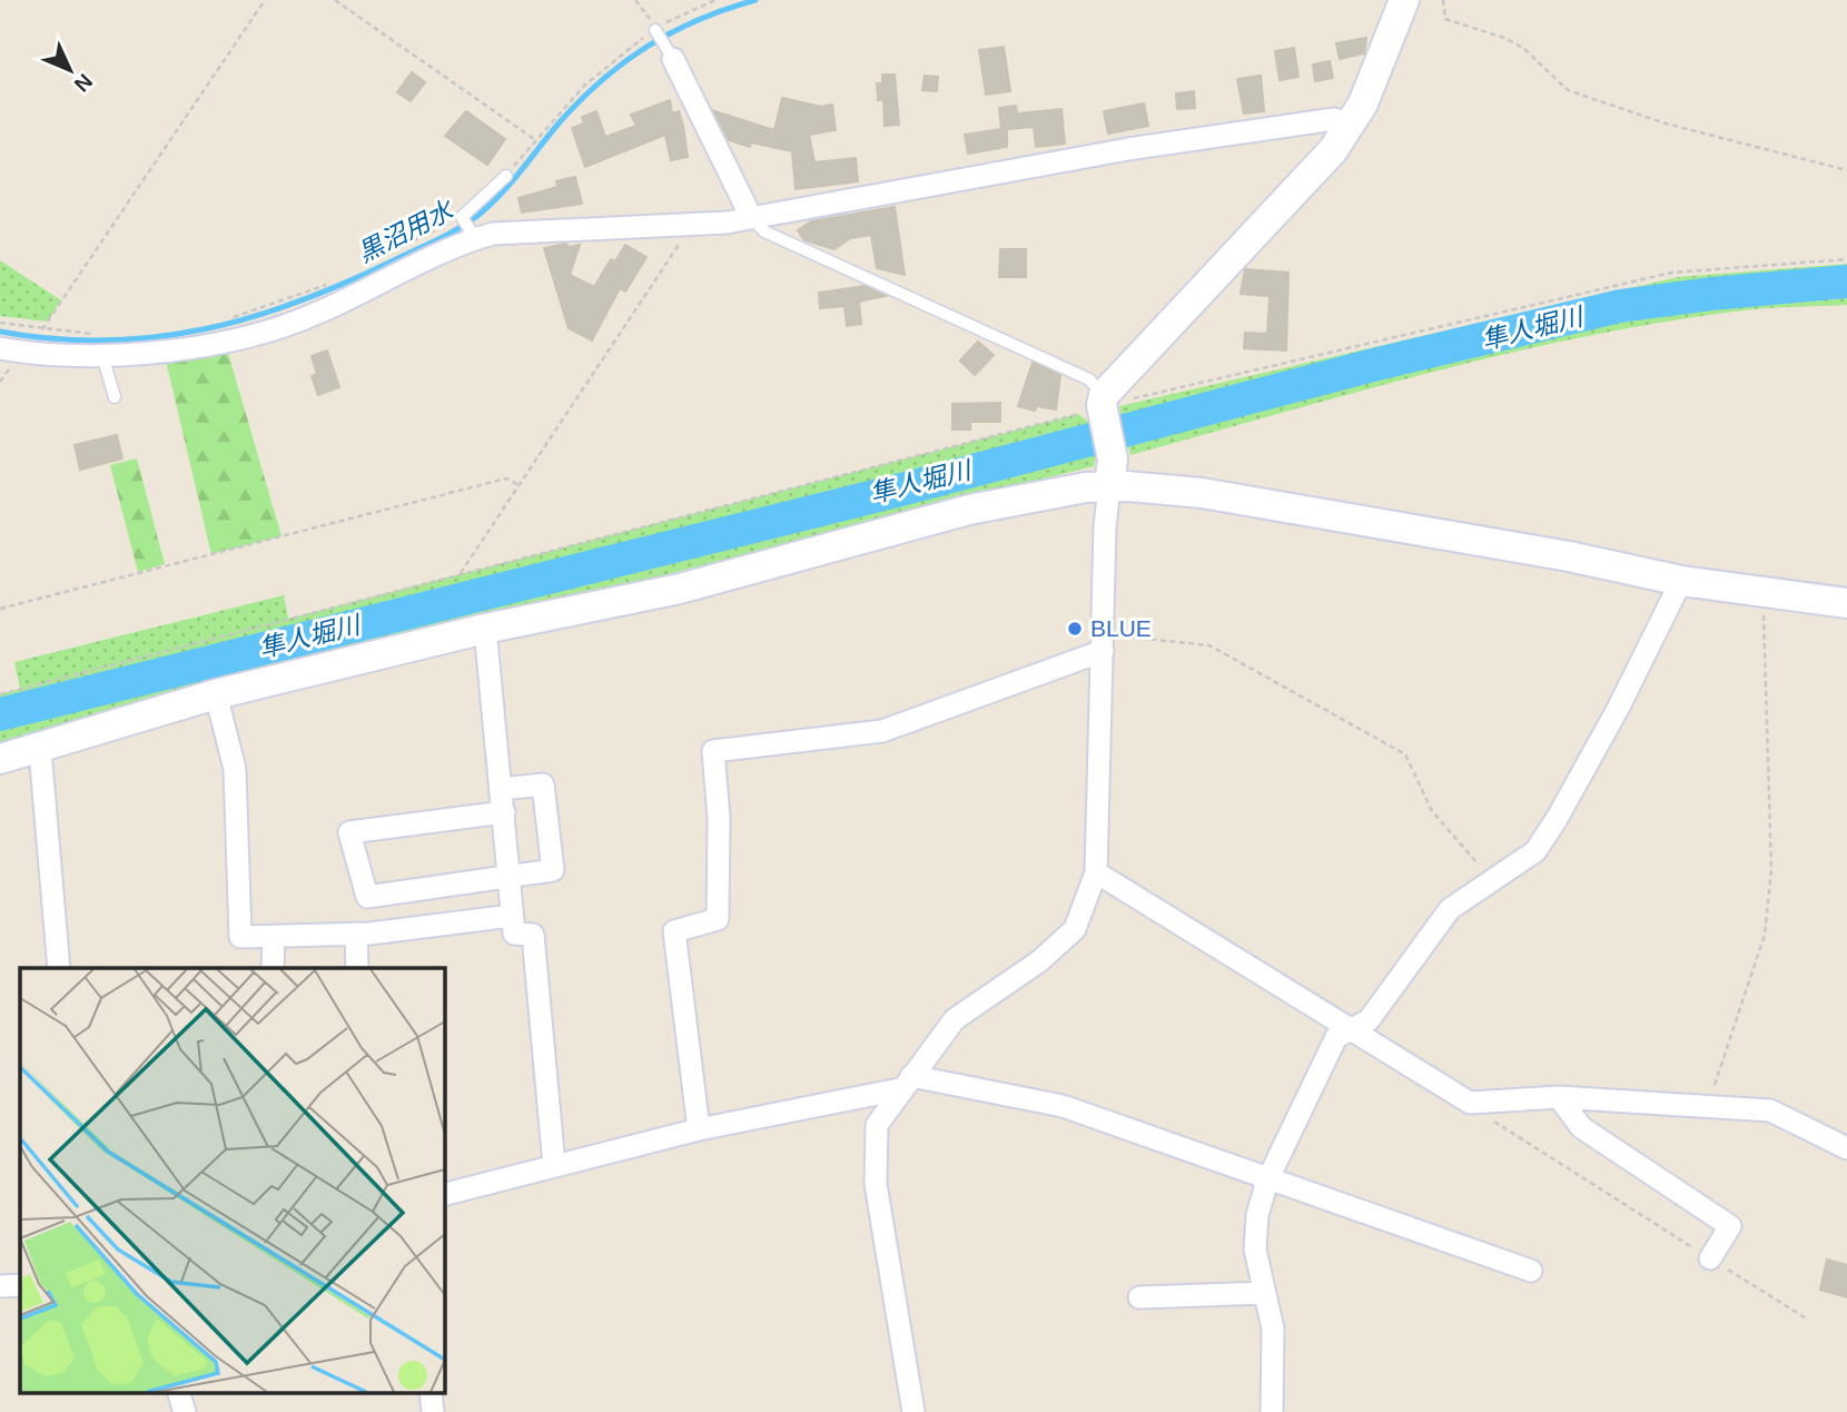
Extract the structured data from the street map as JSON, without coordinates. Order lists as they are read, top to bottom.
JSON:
{
  "water": ["黒沼用水", "隼人堀川"],
  "places": ["BLUE"],
  "north": "bottom right"
}
